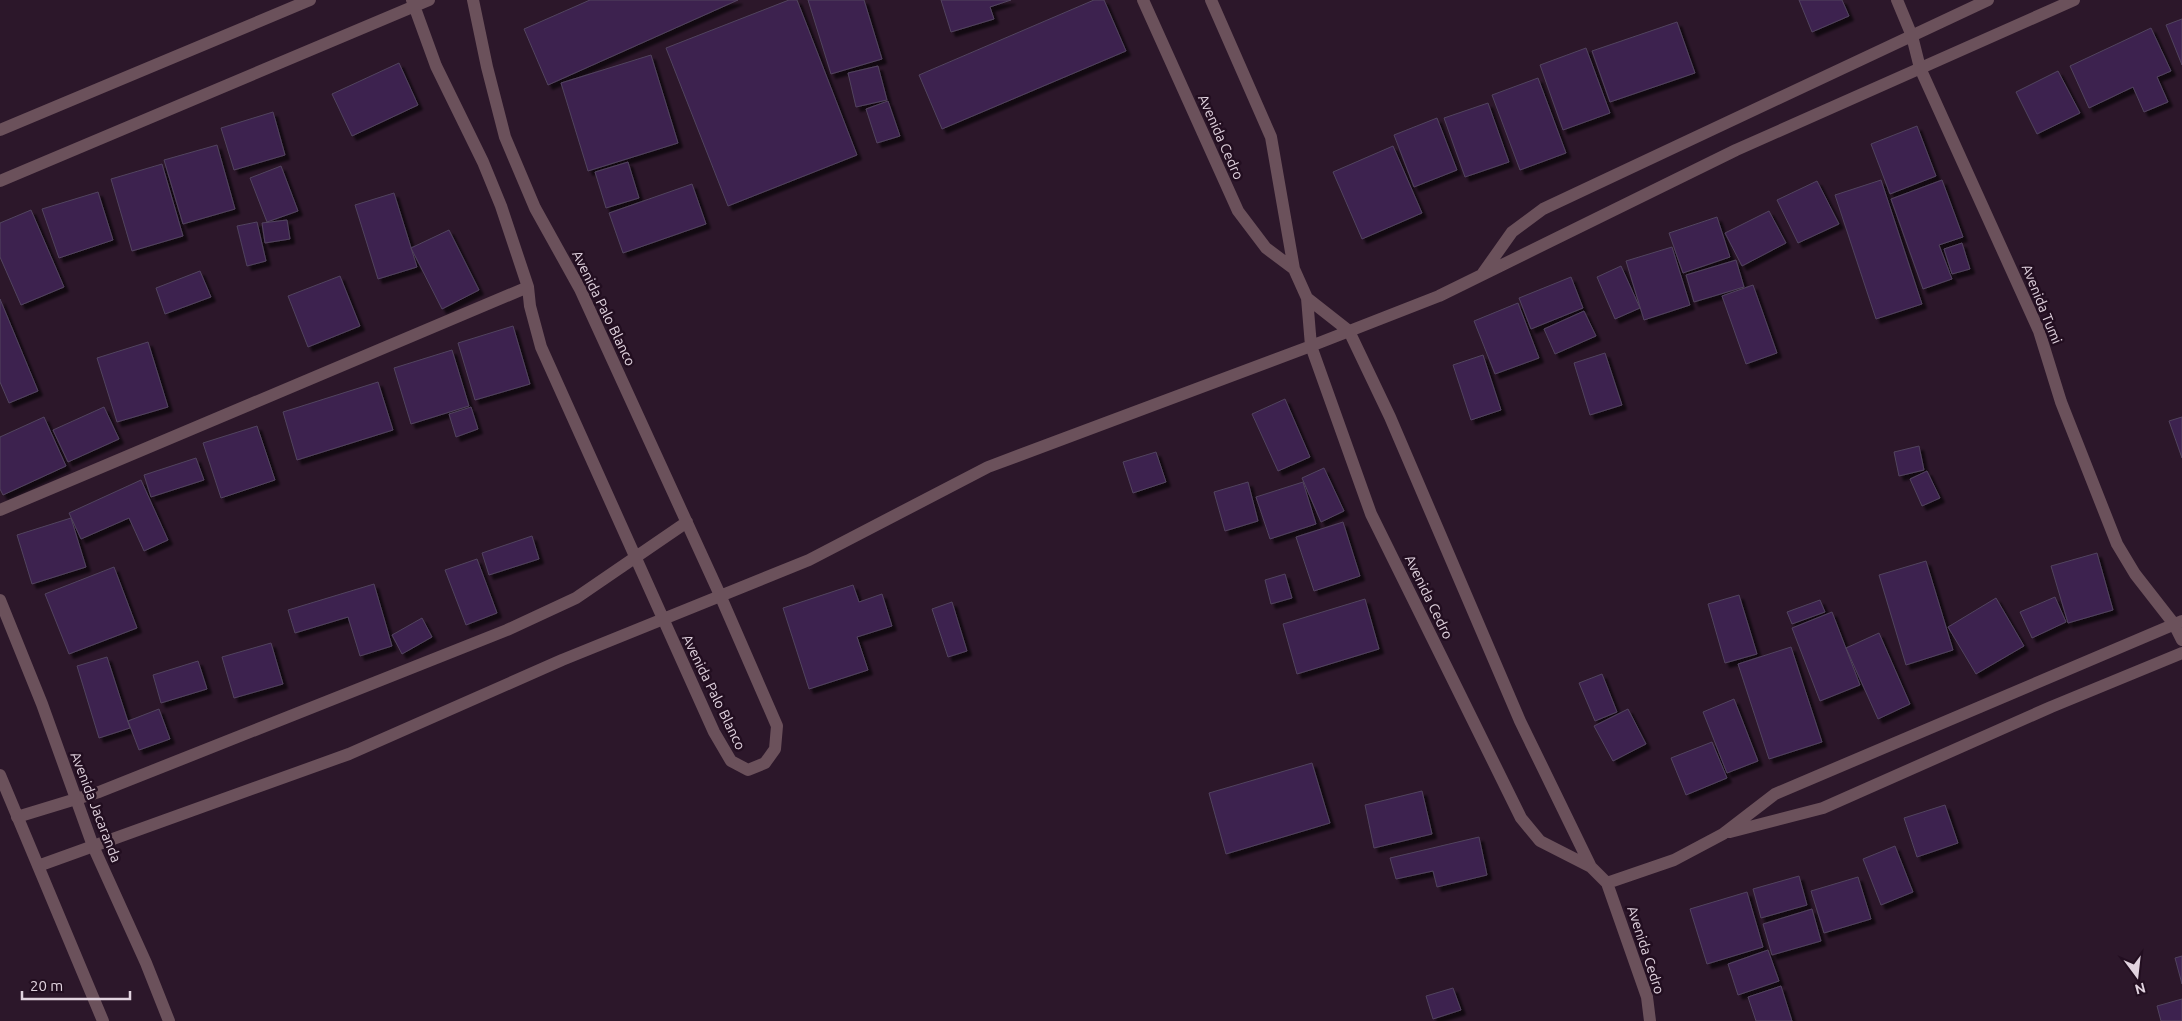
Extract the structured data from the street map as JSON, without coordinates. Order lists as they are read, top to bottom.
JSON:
{
  "streets": {
    "street": [
      "Avenida Cedro",
      "Avenida Tumi",
      "Avenida Palo Blanco",
      "Avenida Jacaranda"
    ]
  },
  "scale_bar": "20 m",
  "north": "bottom"
}
